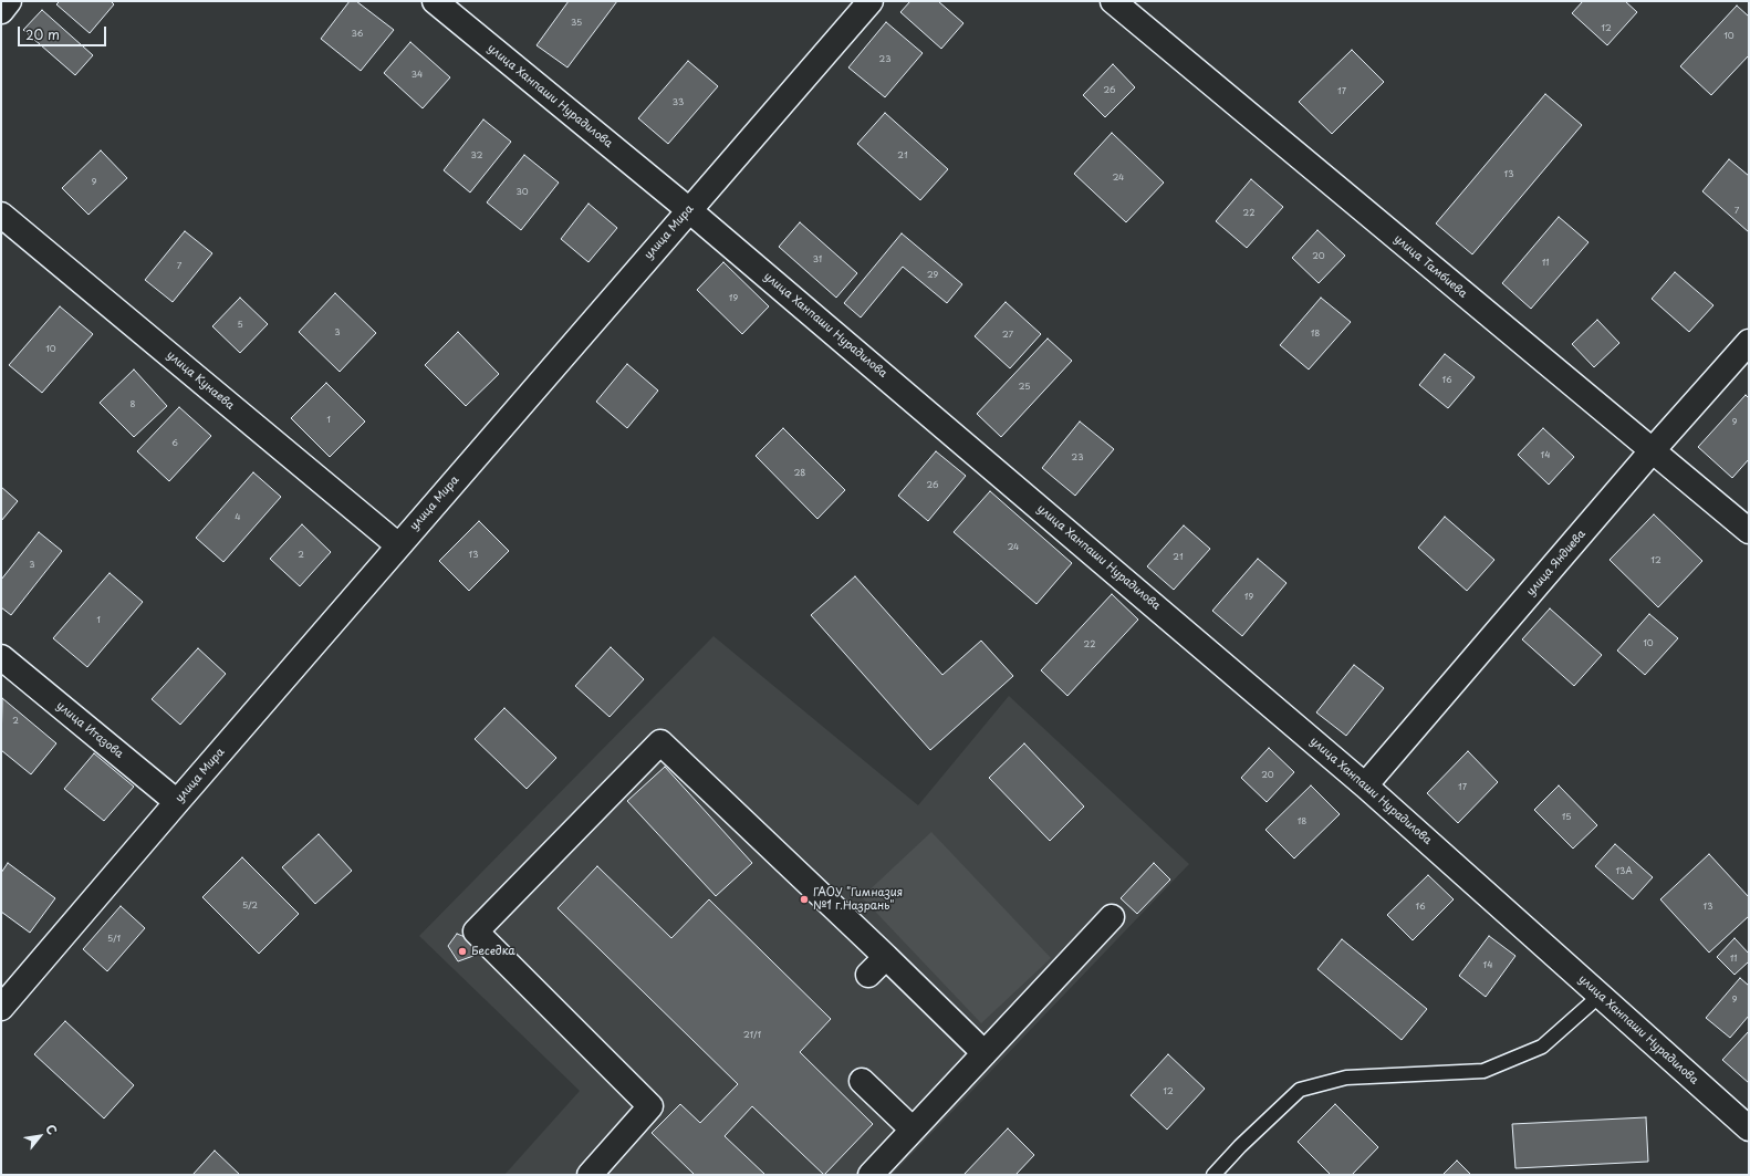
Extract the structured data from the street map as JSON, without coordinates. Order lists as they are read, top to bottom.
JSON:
{
  "streets": {
    "street": [
      "улица Ханпаши Нурадилова",
      "улица Мира",
      "улица Тамбиева",
      "улица Кунаева",
      "улица Яндиева",
      "улица Итазова"
    ]
  },
  "crossings": [
    ["улица Ханпаши Нурадилова", "улица Мира"],
    ["улица Ханпаши Нурадилова", "улица Яндиева"],
    ["улица Мира", "улица Кунаева"],
    ["улица Мира", "улица Итазова"],
    ["улица Тамбиева", "улица Яндиева"]
  ],
  "places": ["ГАОУ \"Гимназия №1 г.Назрань\"", "Беседка"],
  "house_numbers": [
    "35",
    "12",
    "36",
    "10",
    "23",
    "34",
    "26",
    "17",
    "33",
    "32",
    "21",
    "13",
    "24",
    "9",
    "30",
    "7",
    "22",
    "20",
    "31",
    "11",
    "7",
    "29",
    "19",
    "5",
    "3",
    "18",
    "27",
    "10",
    "16",
    "25",
    "8",
    "1",
    "9",
    "6",
    "14",
    "23",
    "28",
    "26",
    "4",
    "24",
    "2",
    "13",
    "21",
    "12",
    "3",
    "19",
    "1",
    "10",
    "22",
    "2",
    "20",
    "17",
    "15",
    "18",
    "13А",
    "5/2",
    "16",
    "13",
    "5/1",
    "11",
    "14",
    "9",
    "21/1",
    "12"
  ],
  "scale_bar": "20 m",
  "north": "top right"
}
